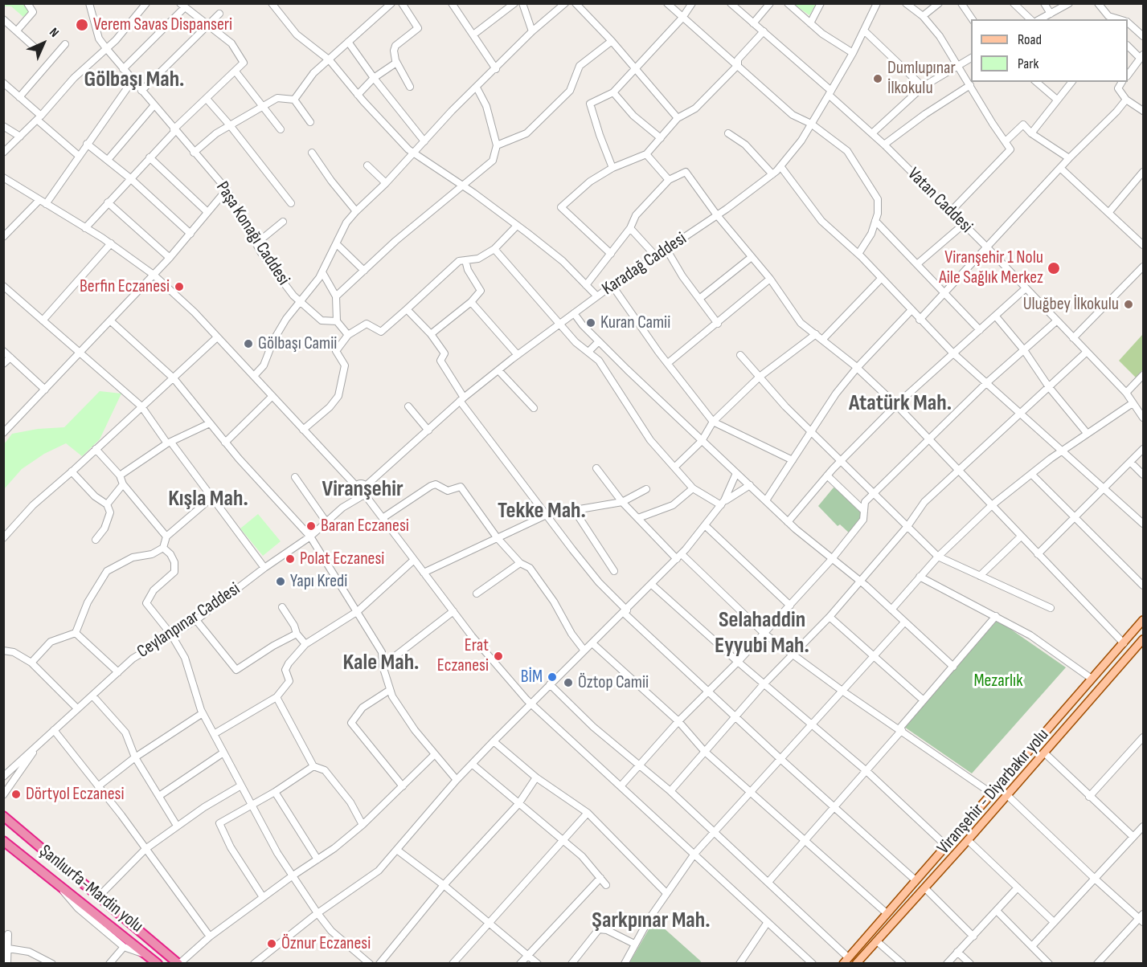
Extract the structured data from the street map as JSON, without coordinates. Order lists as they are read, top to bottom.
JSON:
{
  "streets": {
    "highway": ["Şanlıurfa-Mardin yolu"],
    "main road": ["Viranşehir - Diyarbakır yolu"],
    "street": [
      "Vatan Caddesi",
      "Paşa Konağı Caddesi",
      "Karadağ Caddesi",
      "Ceylanpınar Caddesi"
    ]
  },
  "crossings": [
    ["Vatan Caddesi", "Karadağ Caddesi"]
  ],
  "districts": [
    "Gölbaşı Mah.",
    "Atatürk Mah.",
    "Viranşehir",
    "Kışla Mah.",
    "Tekke Mah.",
    "Selahaddin Eyyubi Mah.",
    "Kale Mah.",
    "Şarkpınar Mah."
  ],
  "parks": ["Mezarlık"],
  "places": [
    "Verem Savas Dispanseri",
    "Dumlupınar İlkokulu",
    "Viranşehir 1 Nolu Aile Sağlık Merkez",
    "Berfin Eczanesi",
    "Uluğbey İlkokulu",
    "Kuran Camii",
    "Gölbaşı Camii",
    "Baran Eczanesi",
    "Polat Eczanesi",
    "Yapı Kredi",
    "Erat Eczanesi",
    "BİM",
    "Öztop Camii",
    "Dörtyol Eczanesi",
    "Öznur Eczanesi"
  ],
  "legend": ["Road", "Park"],
  "north": "top right"
}
